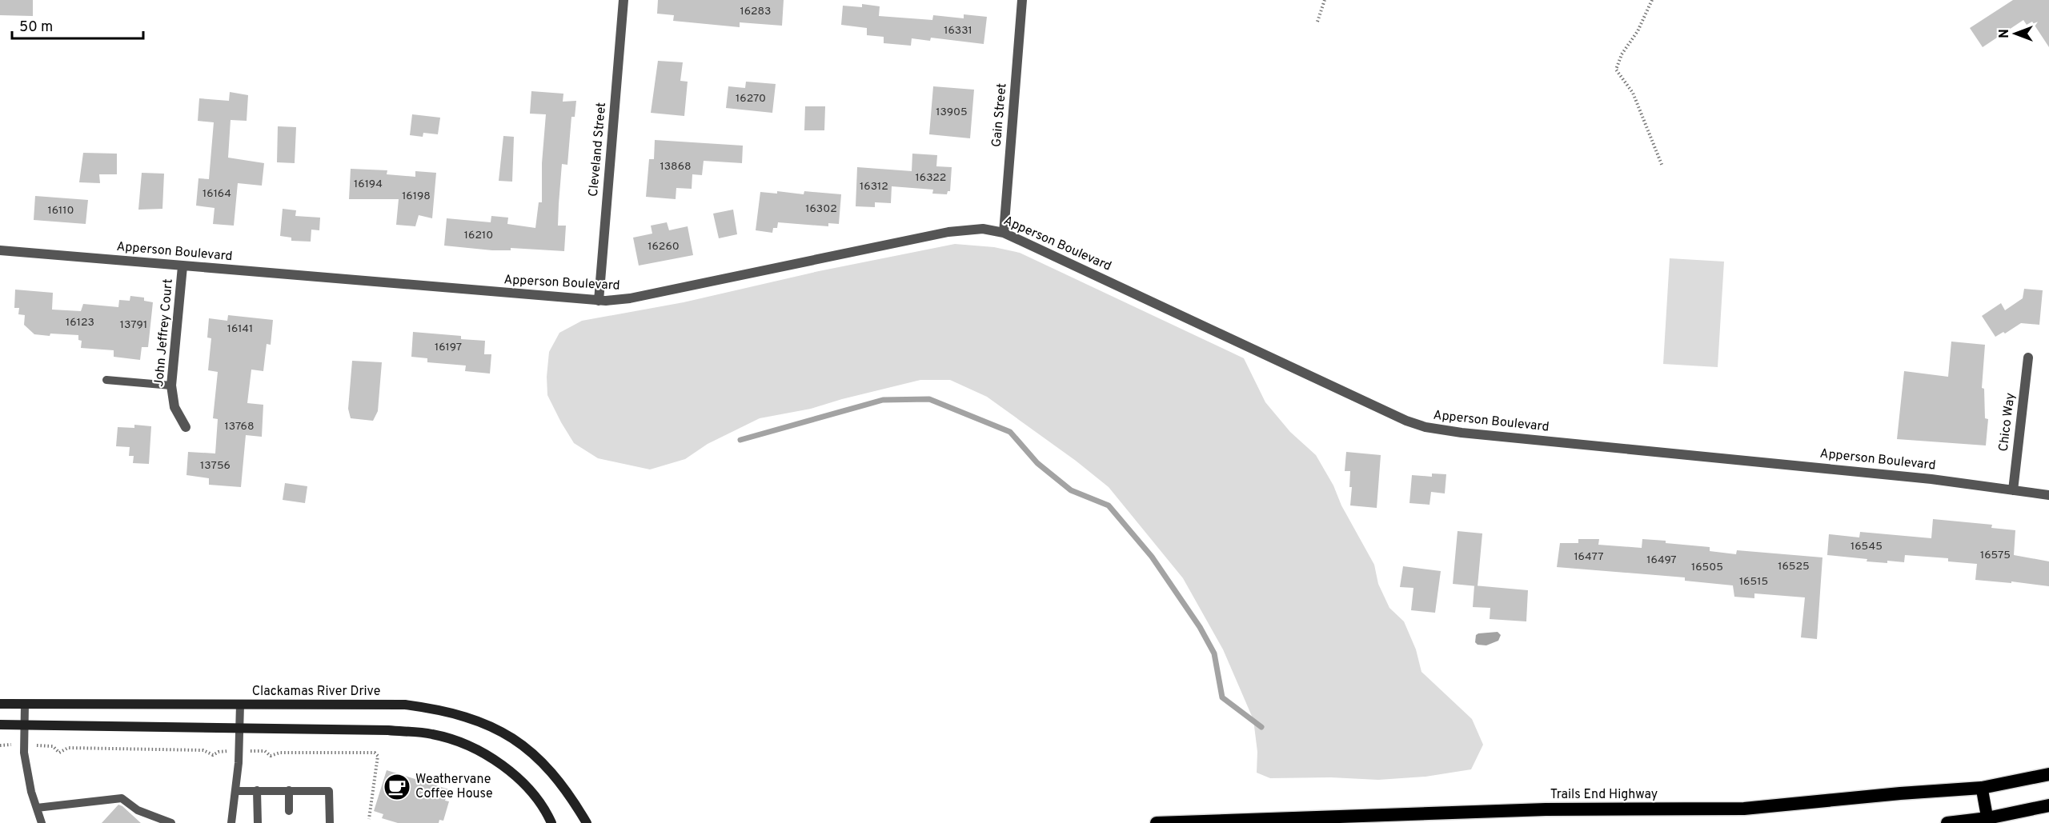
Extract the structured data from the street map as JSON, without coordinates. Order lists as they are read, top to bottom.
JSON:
{
  "streets": {
    "highway": ["Trails End Highway"],
    "main road": ["Clackamas River Drive"],
    "street": [
      "Gain Street",
      "Cleveland Street",
      "Apperson Boulevard",
      "John Jeffrey Court",
      "Chico Way"
    ]
  },
  "crossings": [
    ["Gain Street", "Apperson Boulevard"],
    ["Cleveland Street", "Apperson Boulevard"],
    ["Apperson Boulevard", "John Jeffrey Court"],
    ["Apperson Boulevard", "Chico Way"]
  ],
  "places": {
    "cafe": ["Weathervane Coffee House"]
  },
  "house_numbers": [
    "16283",
    "16331",
    "16270",
    "13905",
    "13868",
    "16322",
    "16194",
    "16312",
    "16164",
    "16198",
    "16302",
    "16110",
    "16210",
    "16260",
    "16123",
    "13791",
    "16141",
    "16197",
    "13768",
    "13756",
    "16545",
    "16575",
    "16477",
    "16497",
    "16525",
    "16505",
    "16515"
  ],
  "scale_bar": "50 m",
  "north": "left"
}
